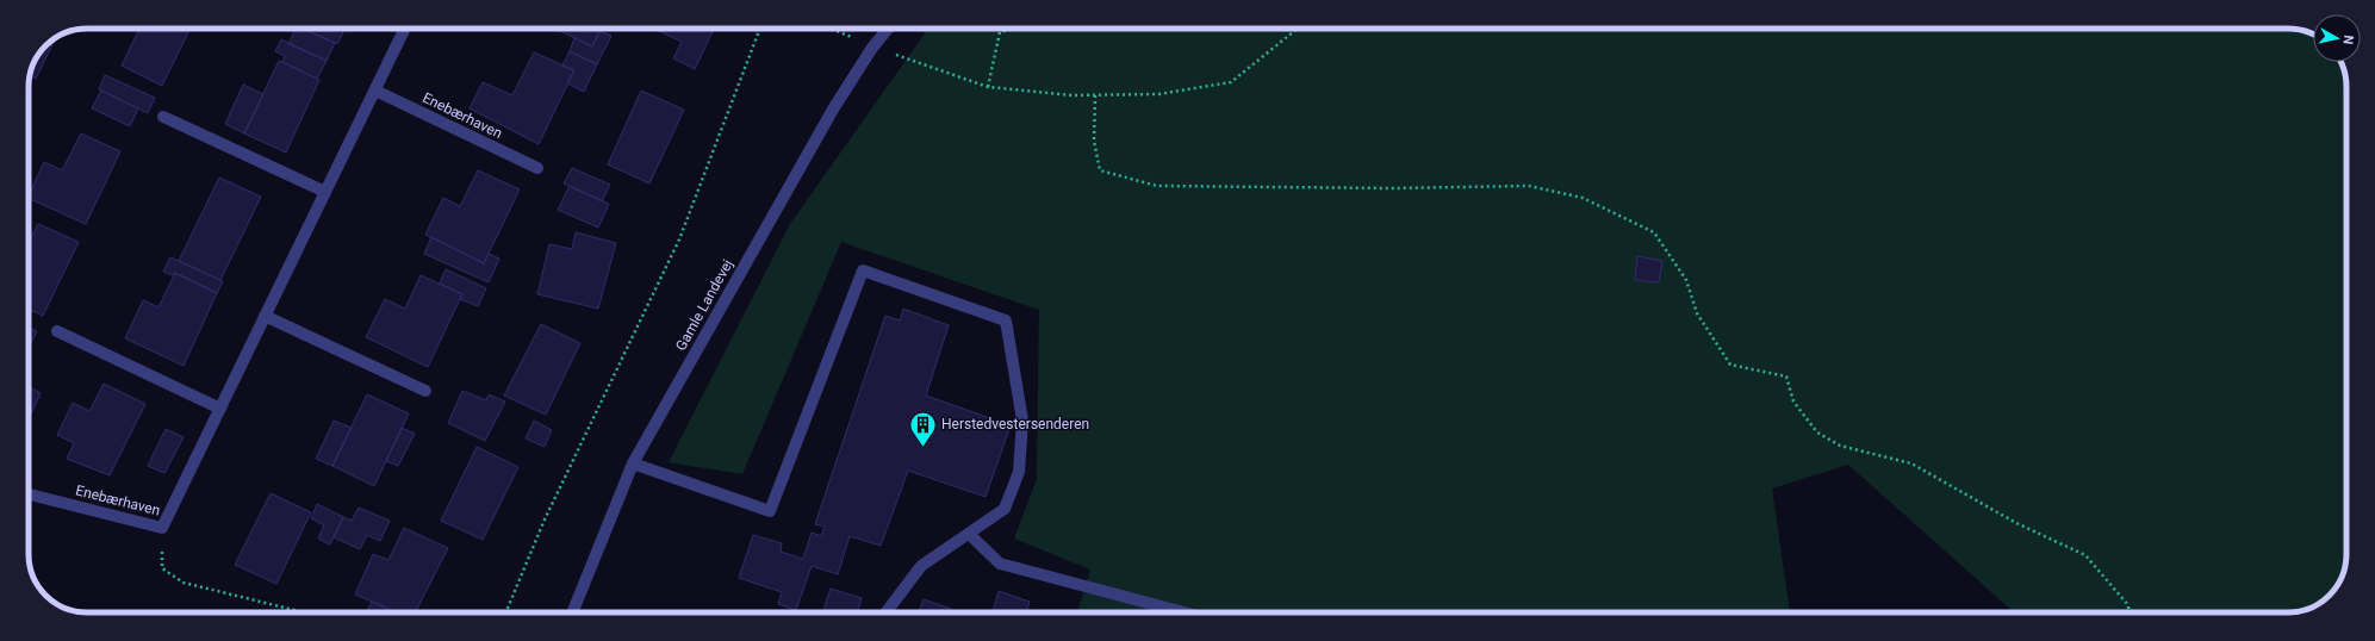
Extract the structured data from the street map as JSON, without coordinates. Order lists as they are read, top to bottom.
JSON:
{
  "streets": {
    "street": ["Enebærhaven", "Gamle Landevej"]
  },
  "places": {
    "building": ["Herstedvestersenderen"]
  },
  "north": "right"
}
